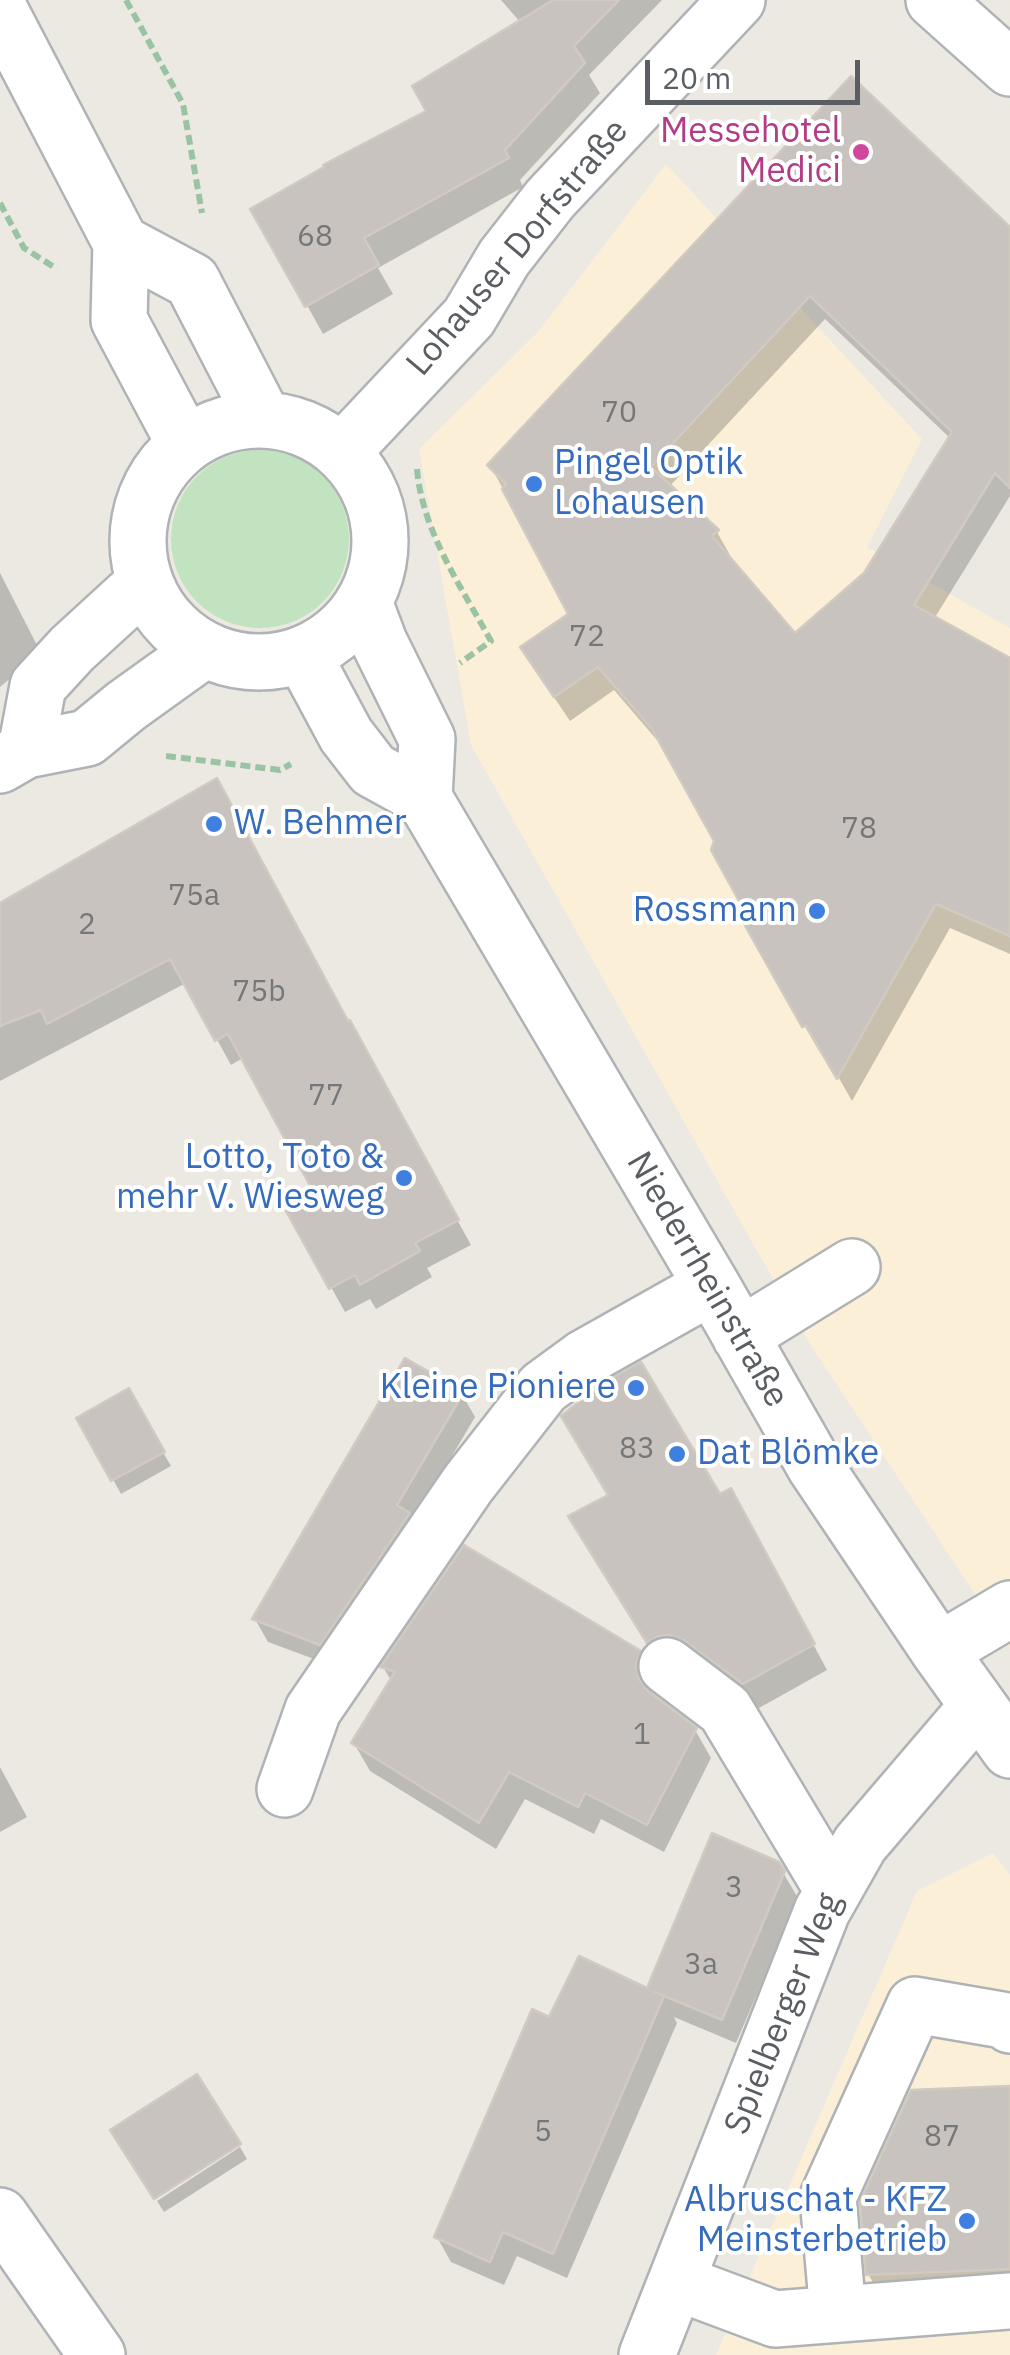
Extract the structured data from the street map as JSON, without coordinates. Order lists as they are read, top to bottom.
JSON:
{
  "streets": {
    "street": ["Lohauser Dorfstraße", "Niederrheinstraße", "Spielberger Weg"]
  },
  "crossings": [
    ["Niederrheinstraße", "Spielberger Weg"]
  ],
  "places": [
    "Messehotel Medici",
    "Pingel Optik Lohausen",
    "W. Behmer",
    "Rossmann",
    "Lotto, Toto & mehr V. Wiesweg",
    "Kleine Pioniere",
    "Dat Blömke",
    "Albruschat - KFZ Meinsterbetrieb"
  ],
  "house_numbers": [
    "68",
    "70",
    "72",
    "78",
    "75a",
    "2",
    "75b",
    "77",
    "83",
    "1",
    "3",
    "3a",
    "5",
    "87"
  ],
  "scale_bar": "20 m"
}
